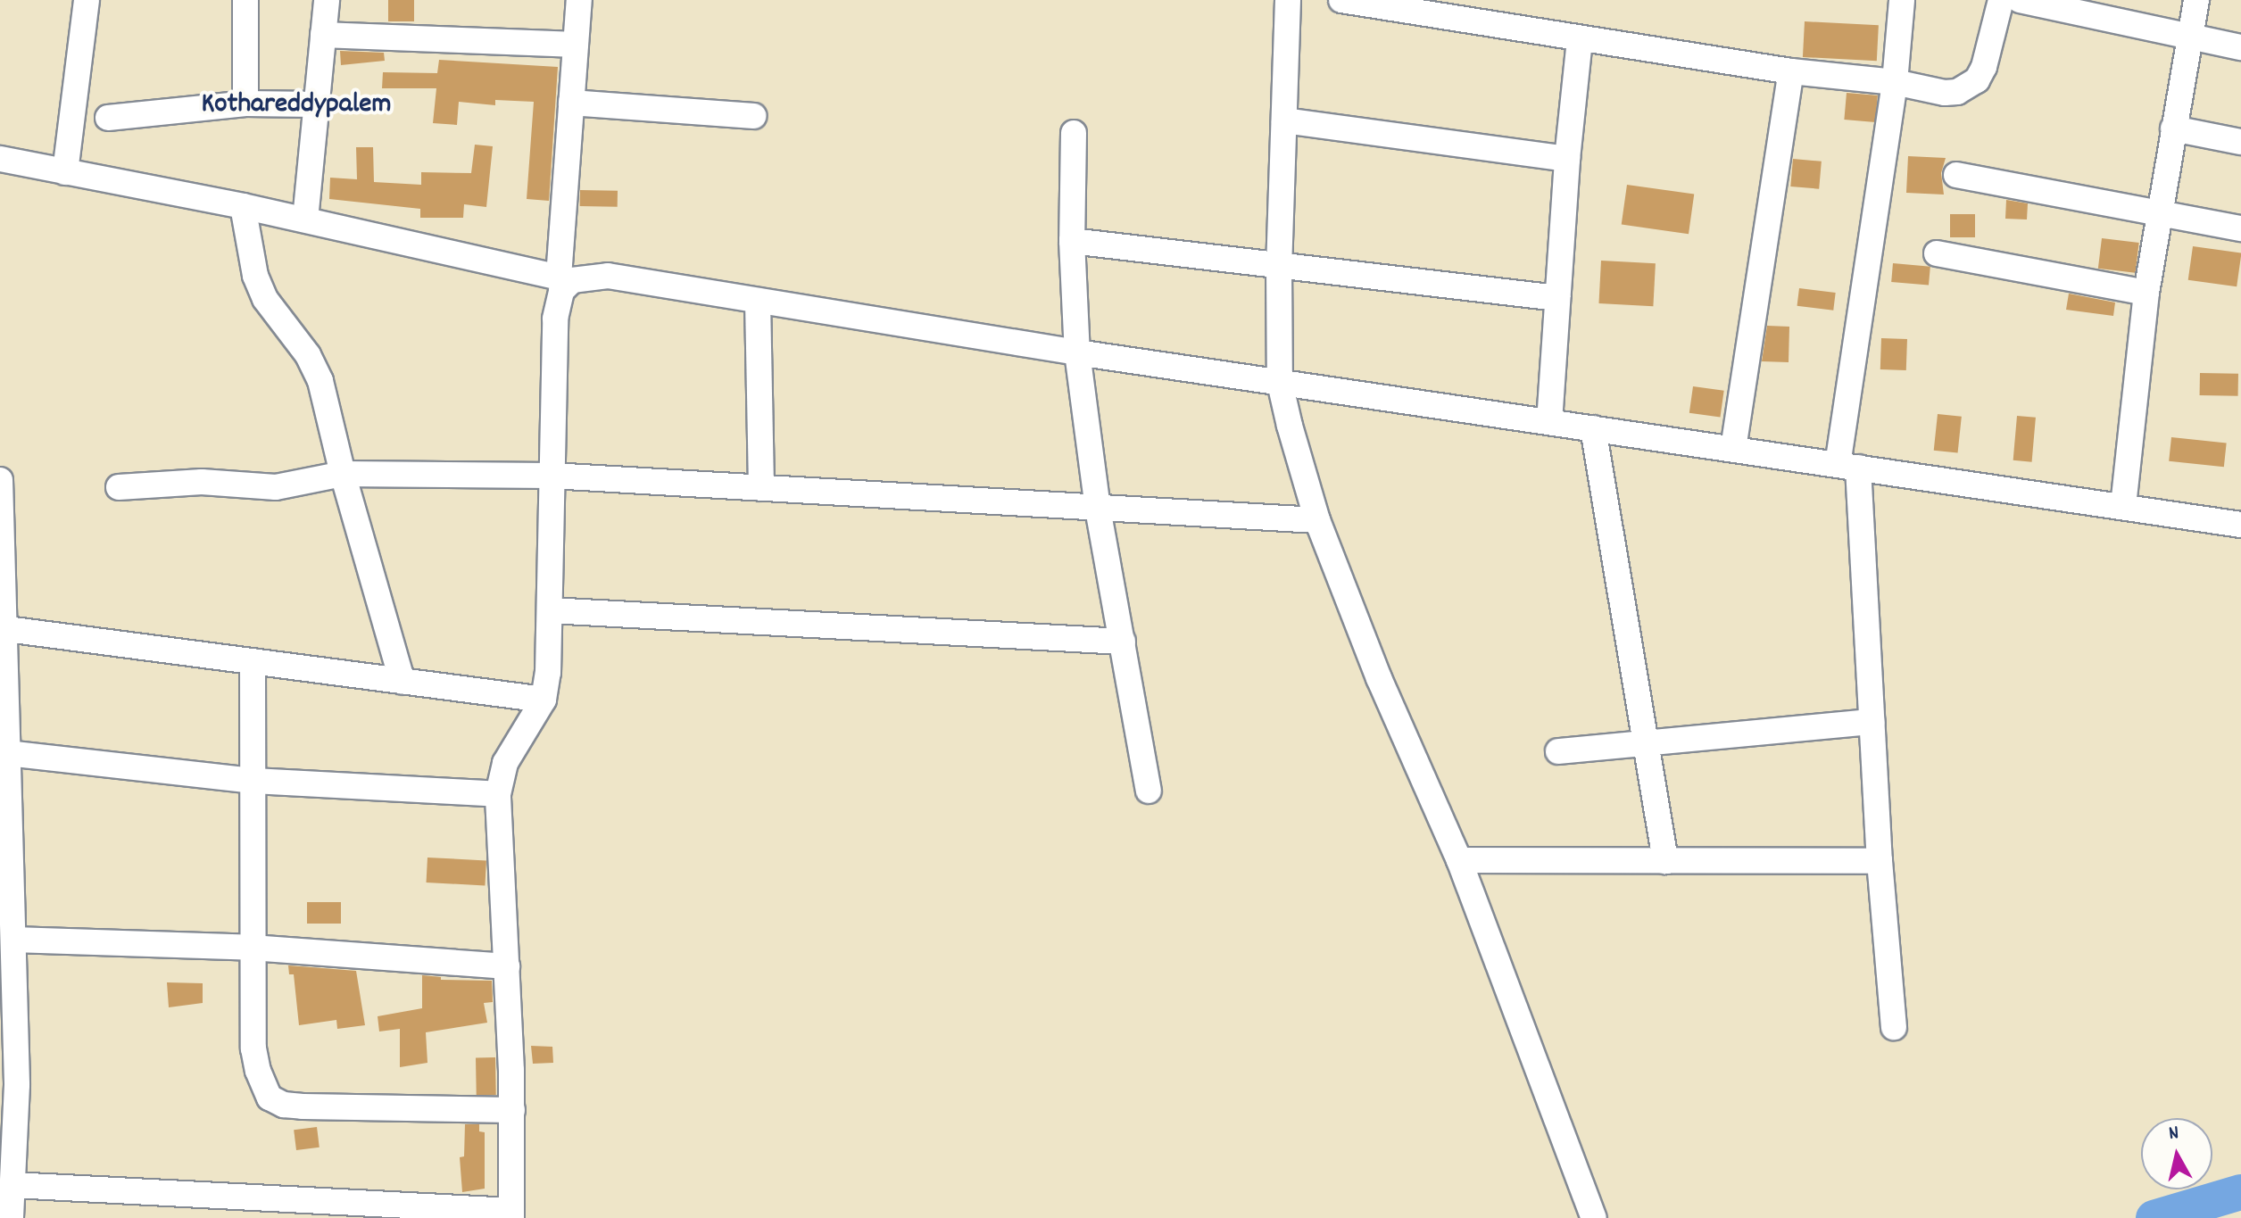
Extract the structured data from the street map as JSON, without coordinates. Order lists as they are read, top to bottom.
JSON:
{
  "districts": ["Kothareddypalem"],
  "north": "top"
}
